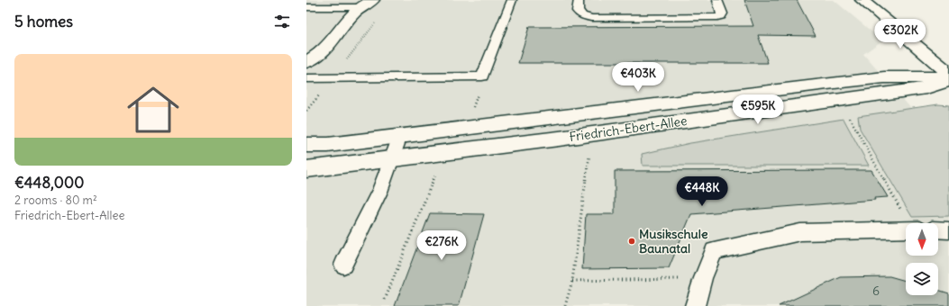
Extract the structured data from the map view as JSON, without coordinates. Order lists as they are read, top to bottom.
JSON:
{
  "streets": {
    "street": ["Friedrich-Ebert-Allee"]
  },
  "places": ["Musikschule Baunatal"],
  "house_numbers": ["6"],
  "north": "bottom",
  "page": {
    "heading": "5 homes",
    "price": [
      "€302K",
      "€403K",
      "€595K",
      "€448K",
      "€276K"
    ],
    "list": [
      {
        "name": "€448,000",
        "note": "2 rooms · 80 m² · Friedrich-Ebert-Allee"
      }
    ]
  }
}
